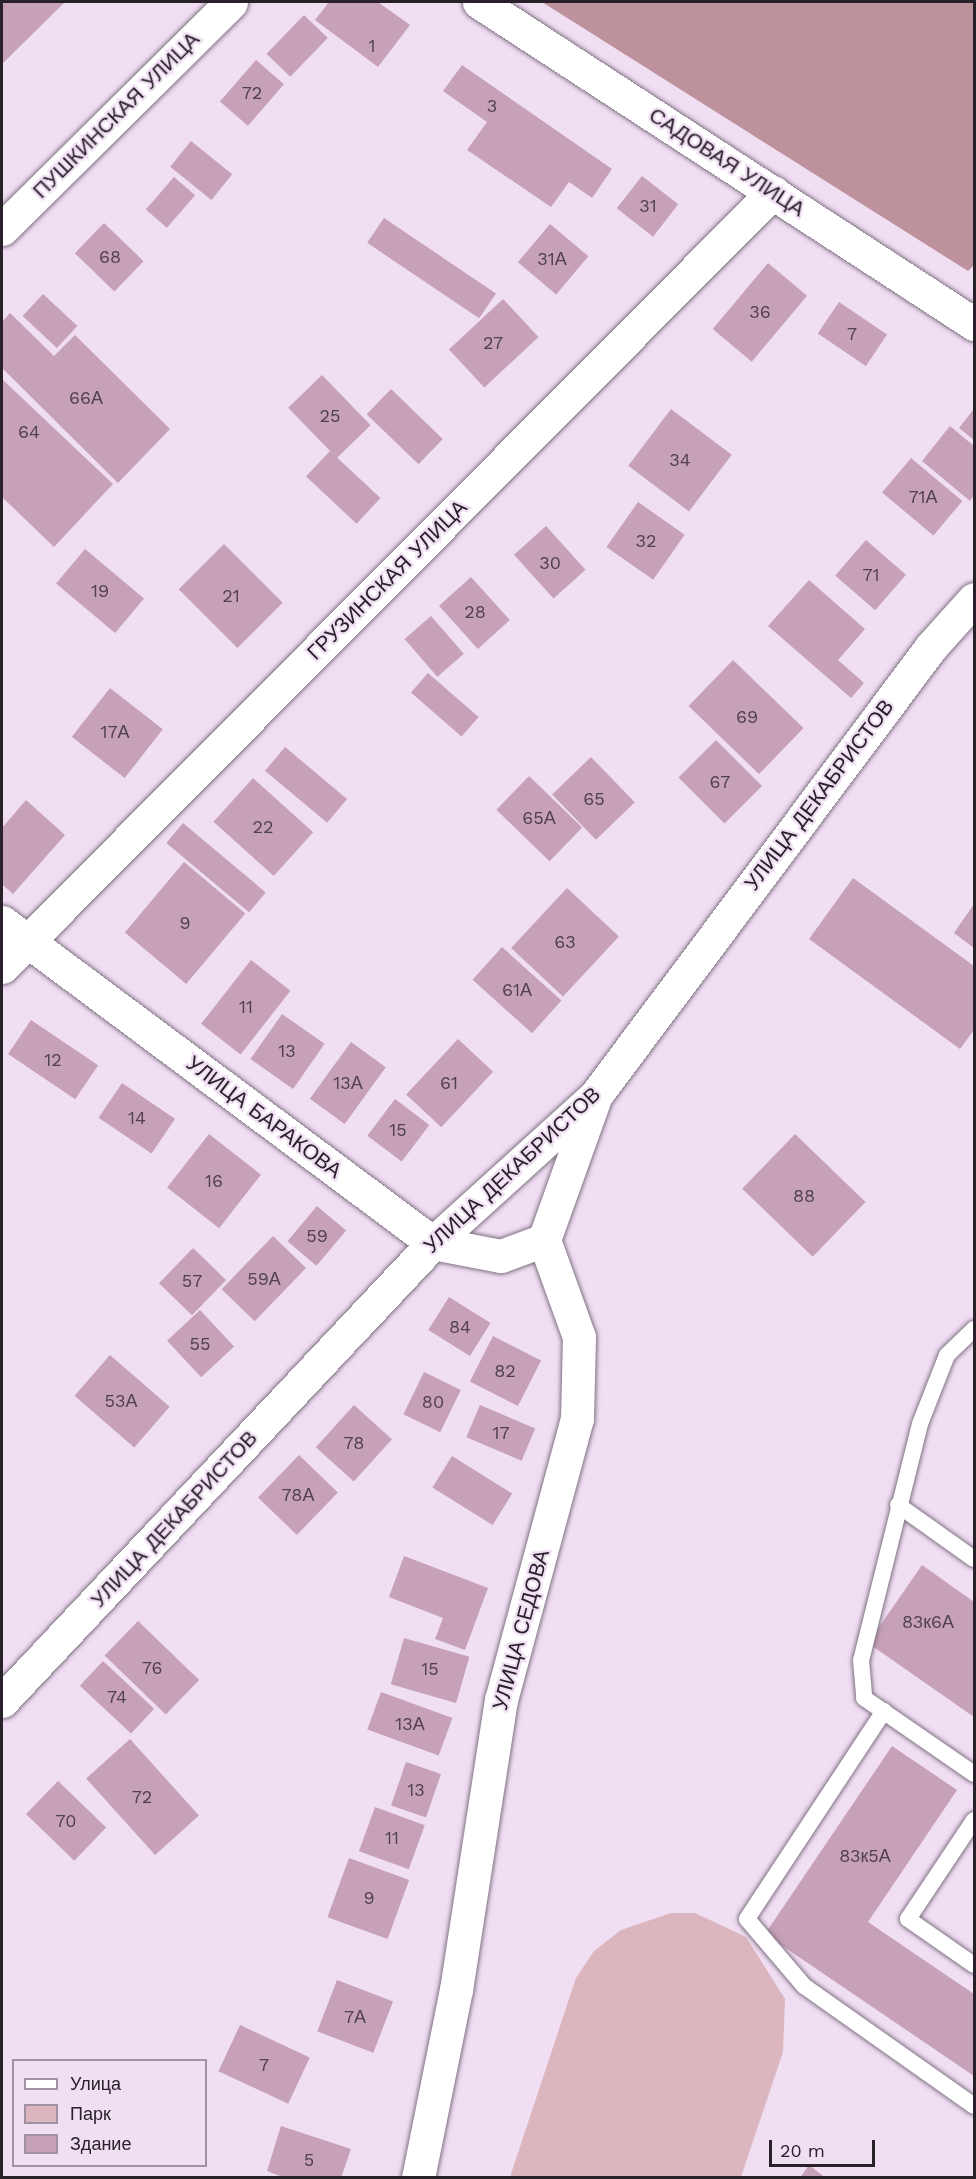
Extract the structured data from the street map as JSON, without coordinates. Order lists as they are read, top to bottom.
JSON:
{
  "streets": {
    "street": [
      "ПУШКИНСКАЯ УЛИЦА",
      "САДОВАЯ УЛИЦА",
      "ГРУЗИНСКАЯ УЛИЦА",
      "УЛИЦА ДЕКАБРИСТОВ",
      "УЛИЦА БАРАКОВА",
      "УЛИЦА СЕДОВА"
    ]
  },
  "crossings": [
    ["САДОВАЯ УЛИЦА", "ГРУЗИНСКАЯ УЛИЦА"],
    ["ГРУЗИНСКАЯ УЛИЦА", "УЛИЦА БАРАКОВА"],
    ["УЛИЦА ДЕКАБРИСТОВ", "УЛИЦА БАРАКОВА"],
    ["УЛИЦА БАРАКОВА", "УЛИЦА СЕДОВА"]
  ],
  "house_numbers": [
    "1",
    "72",
    "3",
    "31",
    "68",
    "31А",
    "36",
    "7",
    "27",
    "66А",
    "25",
    "64",
    "34",
    "71А",
    "32",
    "30",
    "71",
    "19",
    "21",
    "28",
    "69",
    "17А",
    "67",
    "65",
    "65А",
    "22",
    "9",
    "63",
    "61А",
    "11",
    "13",
    "12",
    "13А",
    "61",
    "14",
    "15",
    "16",
    "88",
    "59",
    "59А",
    "57",
    "84",
    "55",
    "82",
    "53А",
    "80",
    "17",
    "78",
    "78А",
    "83к6А",
    "76",
    "15",
    "74",
    "13А",
    "13",
    "72",
    "70",
    "11",
    "83к5А",
    "9",
    "7А",
    "7",
    "5"
  ],
  "legend": ["Улица", "Парк", "Здание"],
  "scale_bar": "20 m"
}
